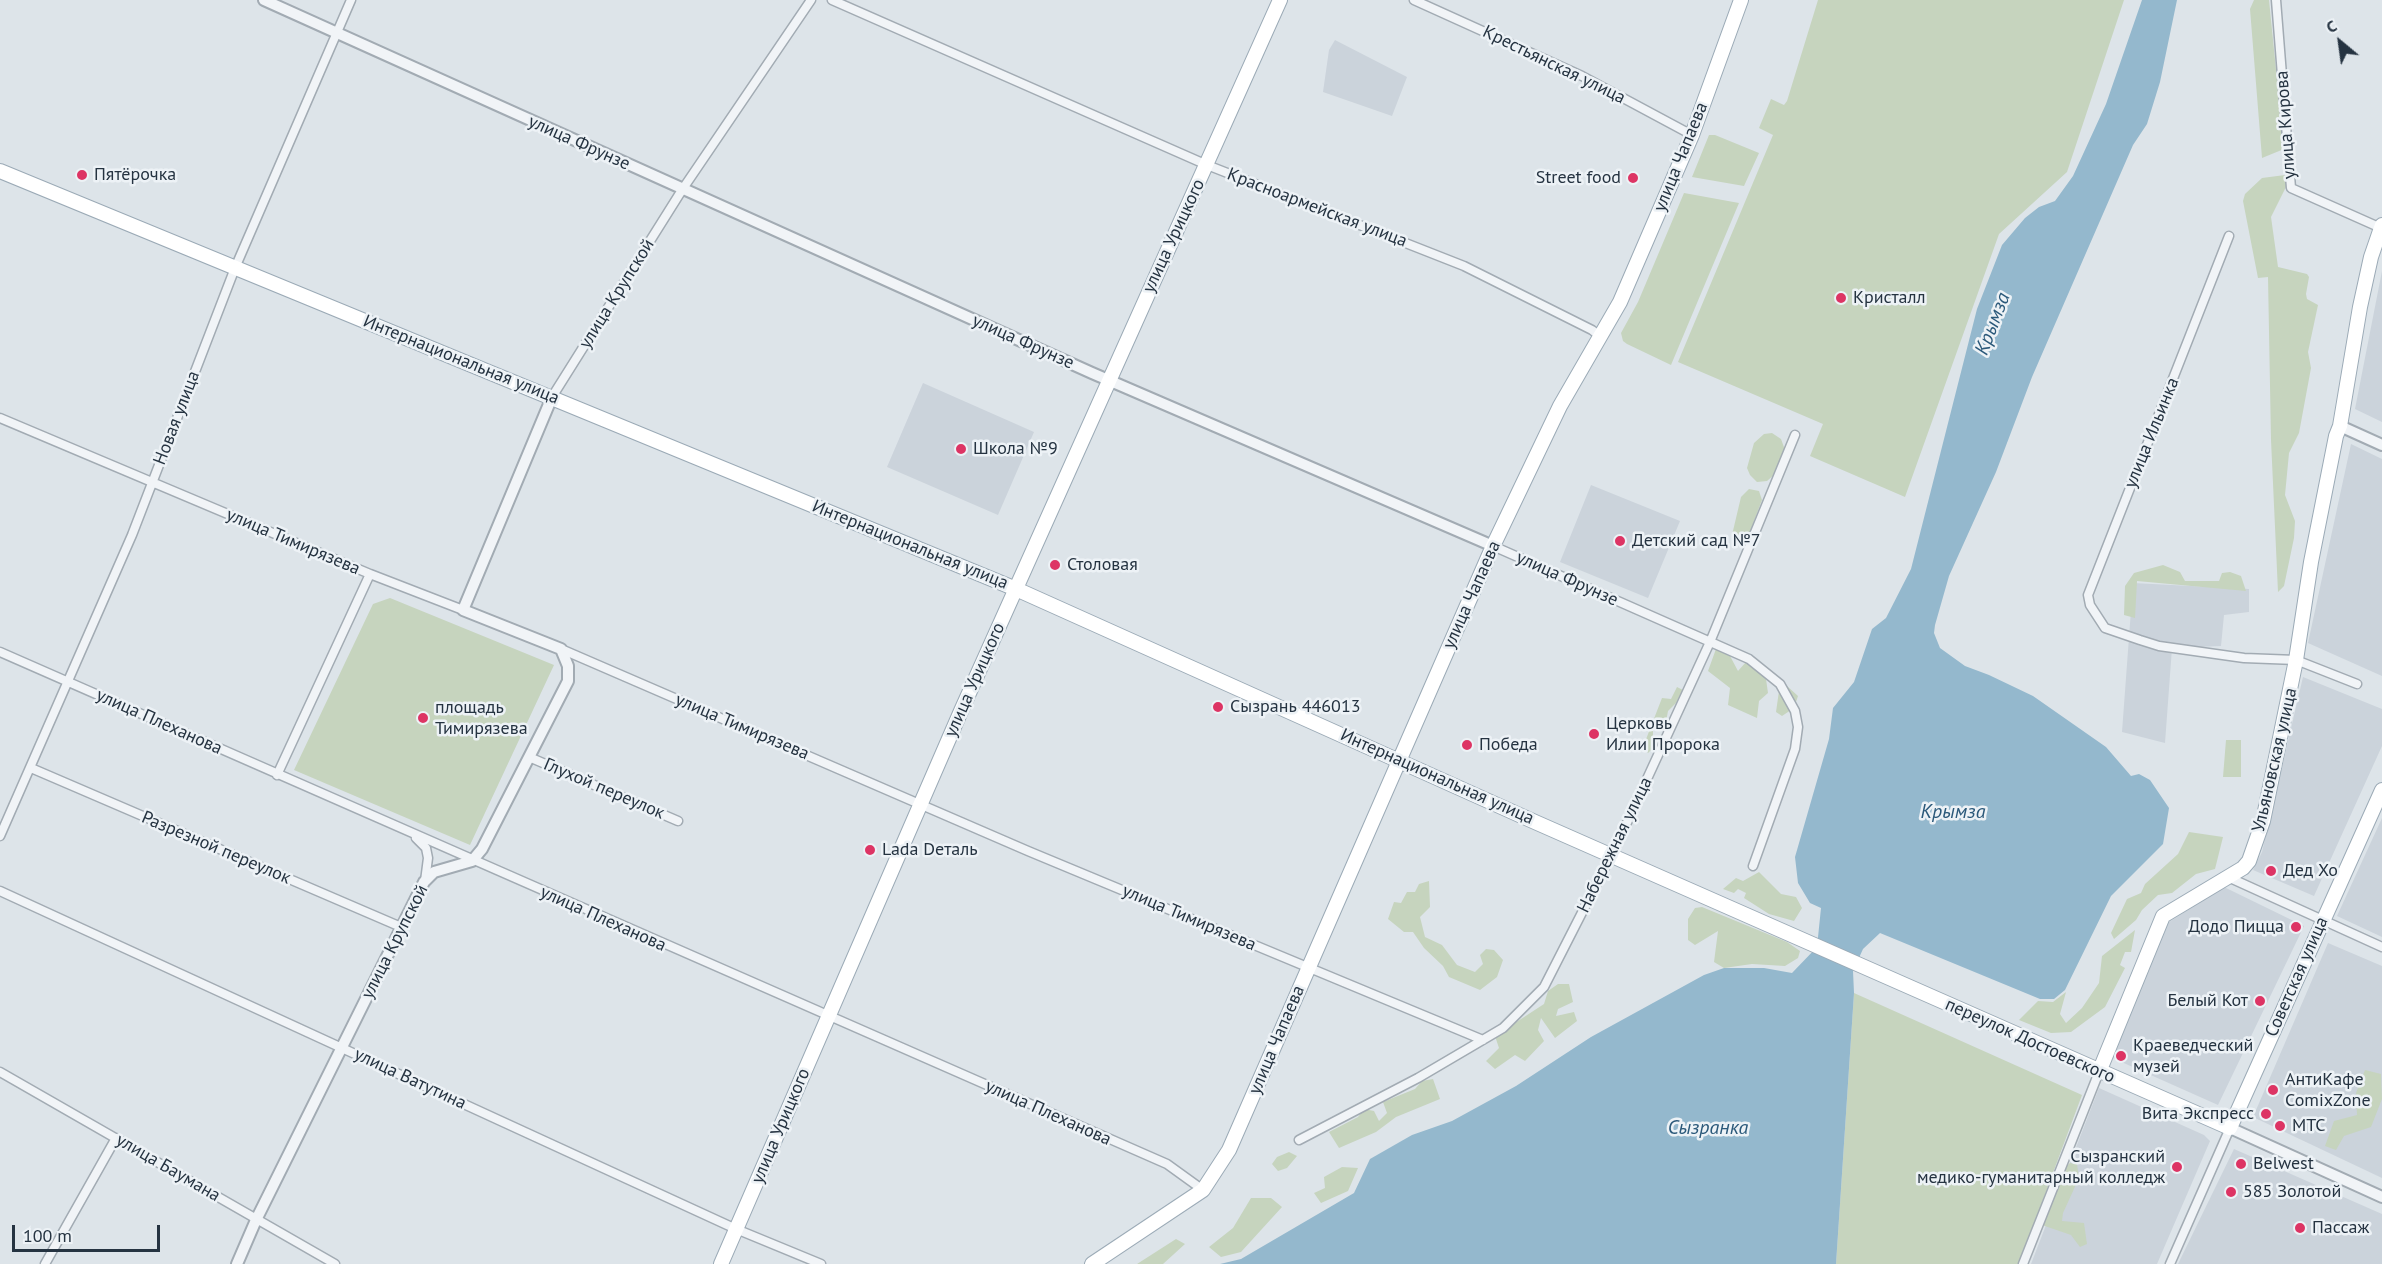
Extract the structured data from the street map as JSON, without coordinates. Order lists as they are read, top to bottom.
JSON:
{
  "streets": {
    "main road": [
      "улица Чапаева",
      "улица Урицкого",
      "Интернациональная улица",
      "Ульяновская улица",
      "Советская улица",
      "переулок Достоевского"
    ],
    "street": [
      "Крестьянская улица",
      "улица Кирова",
      "улица Фрунзе",
      "Красноармейская улица",
      "улица Крупской",
      "Новая улица",
      "улица Ильинка",
      "улица Тимирязева",
      "улица Плеханова",
      "Глухой переулок",
      "Набережная улица",
      "Разрезной переулок",
      "улица Ватутина",
      "улица Баумана"
    ]
  },
  "crossings": [
    ["Крестьянская улица", "улица Чапаева"],
    ["улица Кирова", "Ульяновская улица"],
    ["улица Фрунзе", "улица Чапаева"],
    ["улица Фрунзе", "улица Урицкого"],
    ["улица Фрунзе", "улица Крупской"],
    ["улица Фрунзе", "Новая улица"],
    ["улица Фрунзе", "Набережная улица"],
    ["улица Чапаева", "Красноармейская улица"],
    ["улица Чапаева", "Интернациональная улица"],
    ["улица Чапаева", "улица Тимирязева"],
    ["улица Чапаева", "улица Плеханова"],
    ["Красноармейская улица", "улица Урицкого"],
    ["улица Урицкого", "Интернациональная улица"],
    ["улица Урицкого", "улица Тимирязева"],
    ["улица Урицкого", "улица Плеханова"],
    ["улица Урицкого", "улица Ватутина"],
    ["улица Крупской", "Интернациональная улица"],
    ["улица Крупской", "улица Тимирязева"],
    ["улица Крупской", "улица Плеханова"],
    ["улица Крупской", "Разрезной переулок"],
    ["улица Крупской", "улица Ватутина"],
    ["улица Крупской", "улица Баумана"],
    ["Интернациональная улица", "Новая улица"],
    ["Интернациональная улица", "Набережная улица"],
    ["Интернациональная улица", "переулок Достоевского"],
    ["Новая улица", "улица Тимирязева"],
    ["Новая улица", "улица Плеханова"],
    ["Новая улица", "Разрезной переулок"],
    ["улица Ильинка", "Ульяновская улица"],
    ["улица Тимирязева", "Набережная улица"],
    ["Ульяновская улица", "переулок Достоевского"],
    ["Советская улица", "переулок Достоевского"]
  ],
  "water": ["Крымза", "Сызранка"],
  "places": [
    "Пятёрочка",
    "Street food",
    "Кристалл",
    "Школа №9",
    "Детский сад №7",
    "Столовая",
    "Сызрань 446013",
    "площадь Тимирязева",
    "Церковь Илии Пророка",
    "Победа",
    "Lada Dеталь",
    "Дед Хо",
    "Додо Пицца",
    "Белый Кот",
    "Краеведческий музей",
    "АнтиКафе ComixZone",
    "Вита Экспресс",
    "МТС",
    "Belwest",
    "Сызранский медико-гуманитарный колледж",
    "585 Золотой",
    "Пассаж"
  ],
  "scale_bar": "100 m",
  "north": "top left"
}
